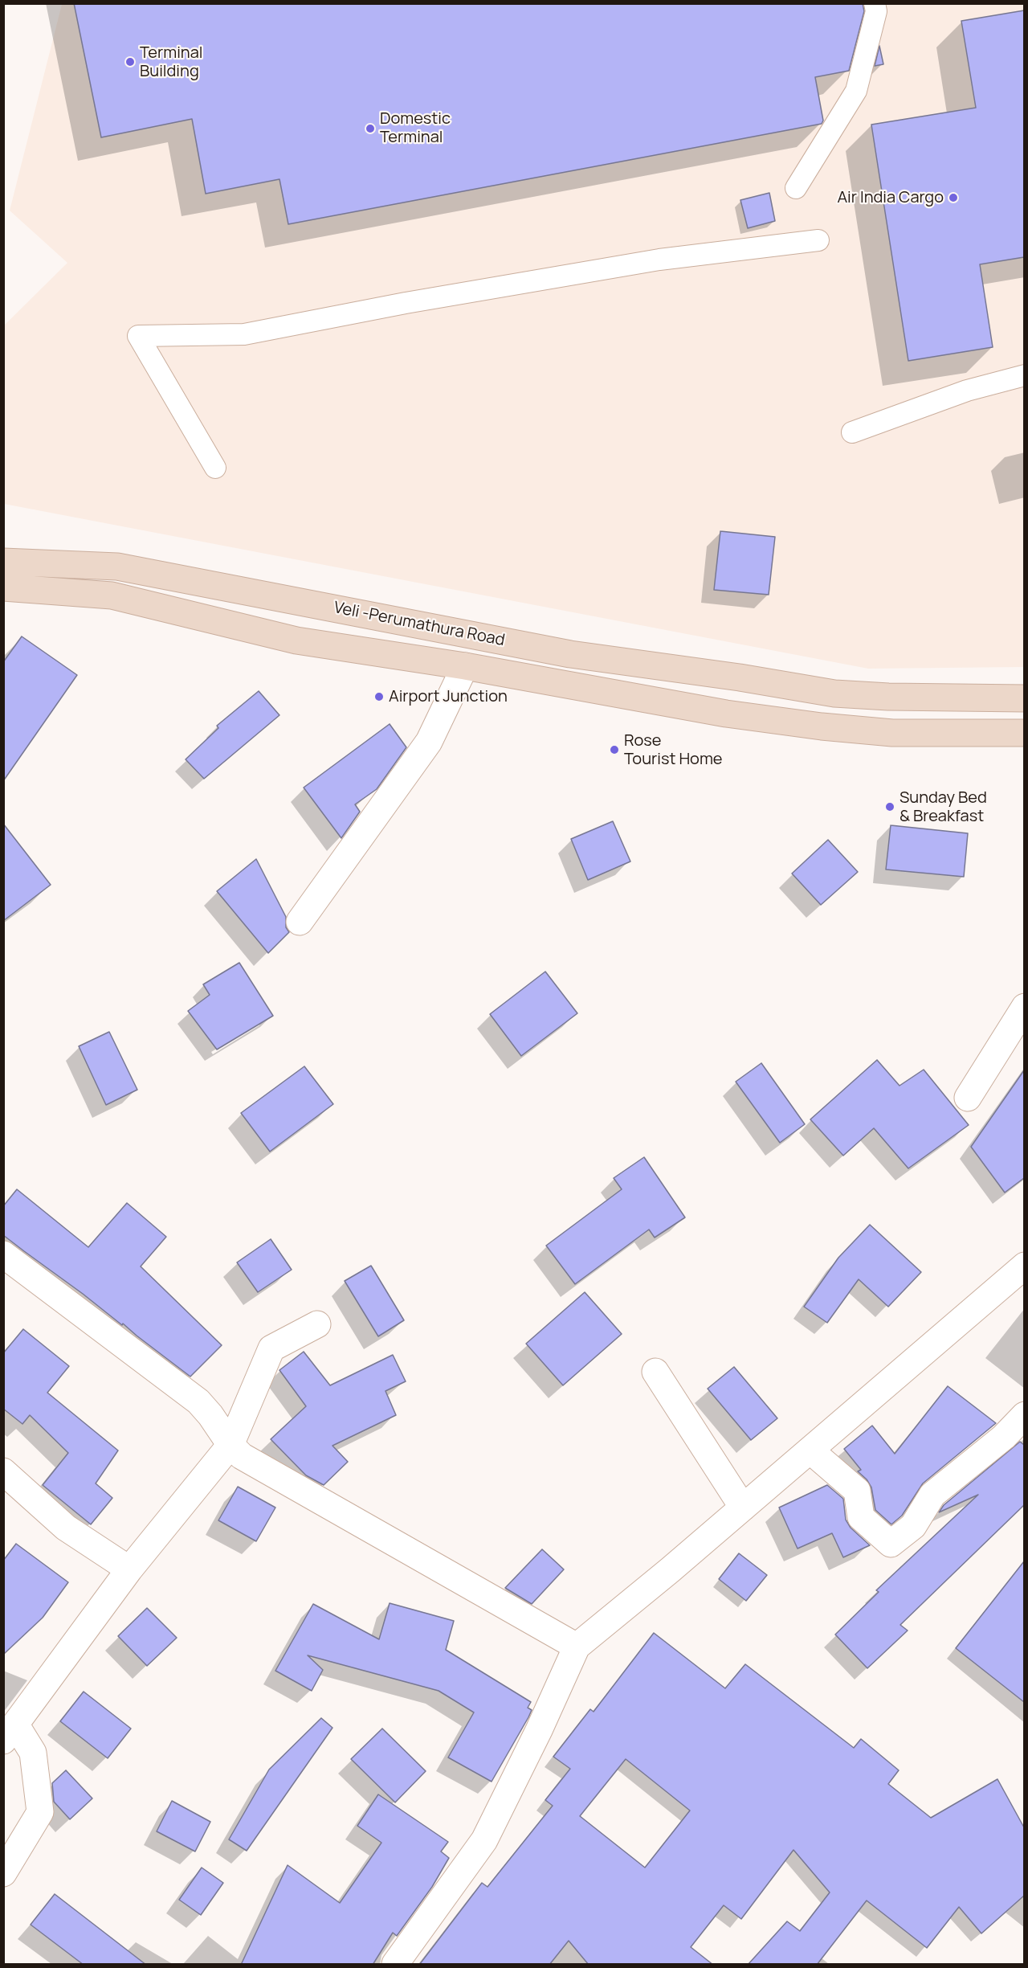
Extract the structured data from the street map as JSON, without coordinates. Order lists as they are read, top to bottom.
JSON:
{
  "streets": {
    "main road": ["Veli -Perumathura Road"]
  },
  "places": [
    "Terminal Building",
    "Domestic Terminal",
    "Air India Cargo",
    "Airport Junction",
    "Rose Tourist Home",
    "Sunday Bed & Breakfast"
  ]
}
